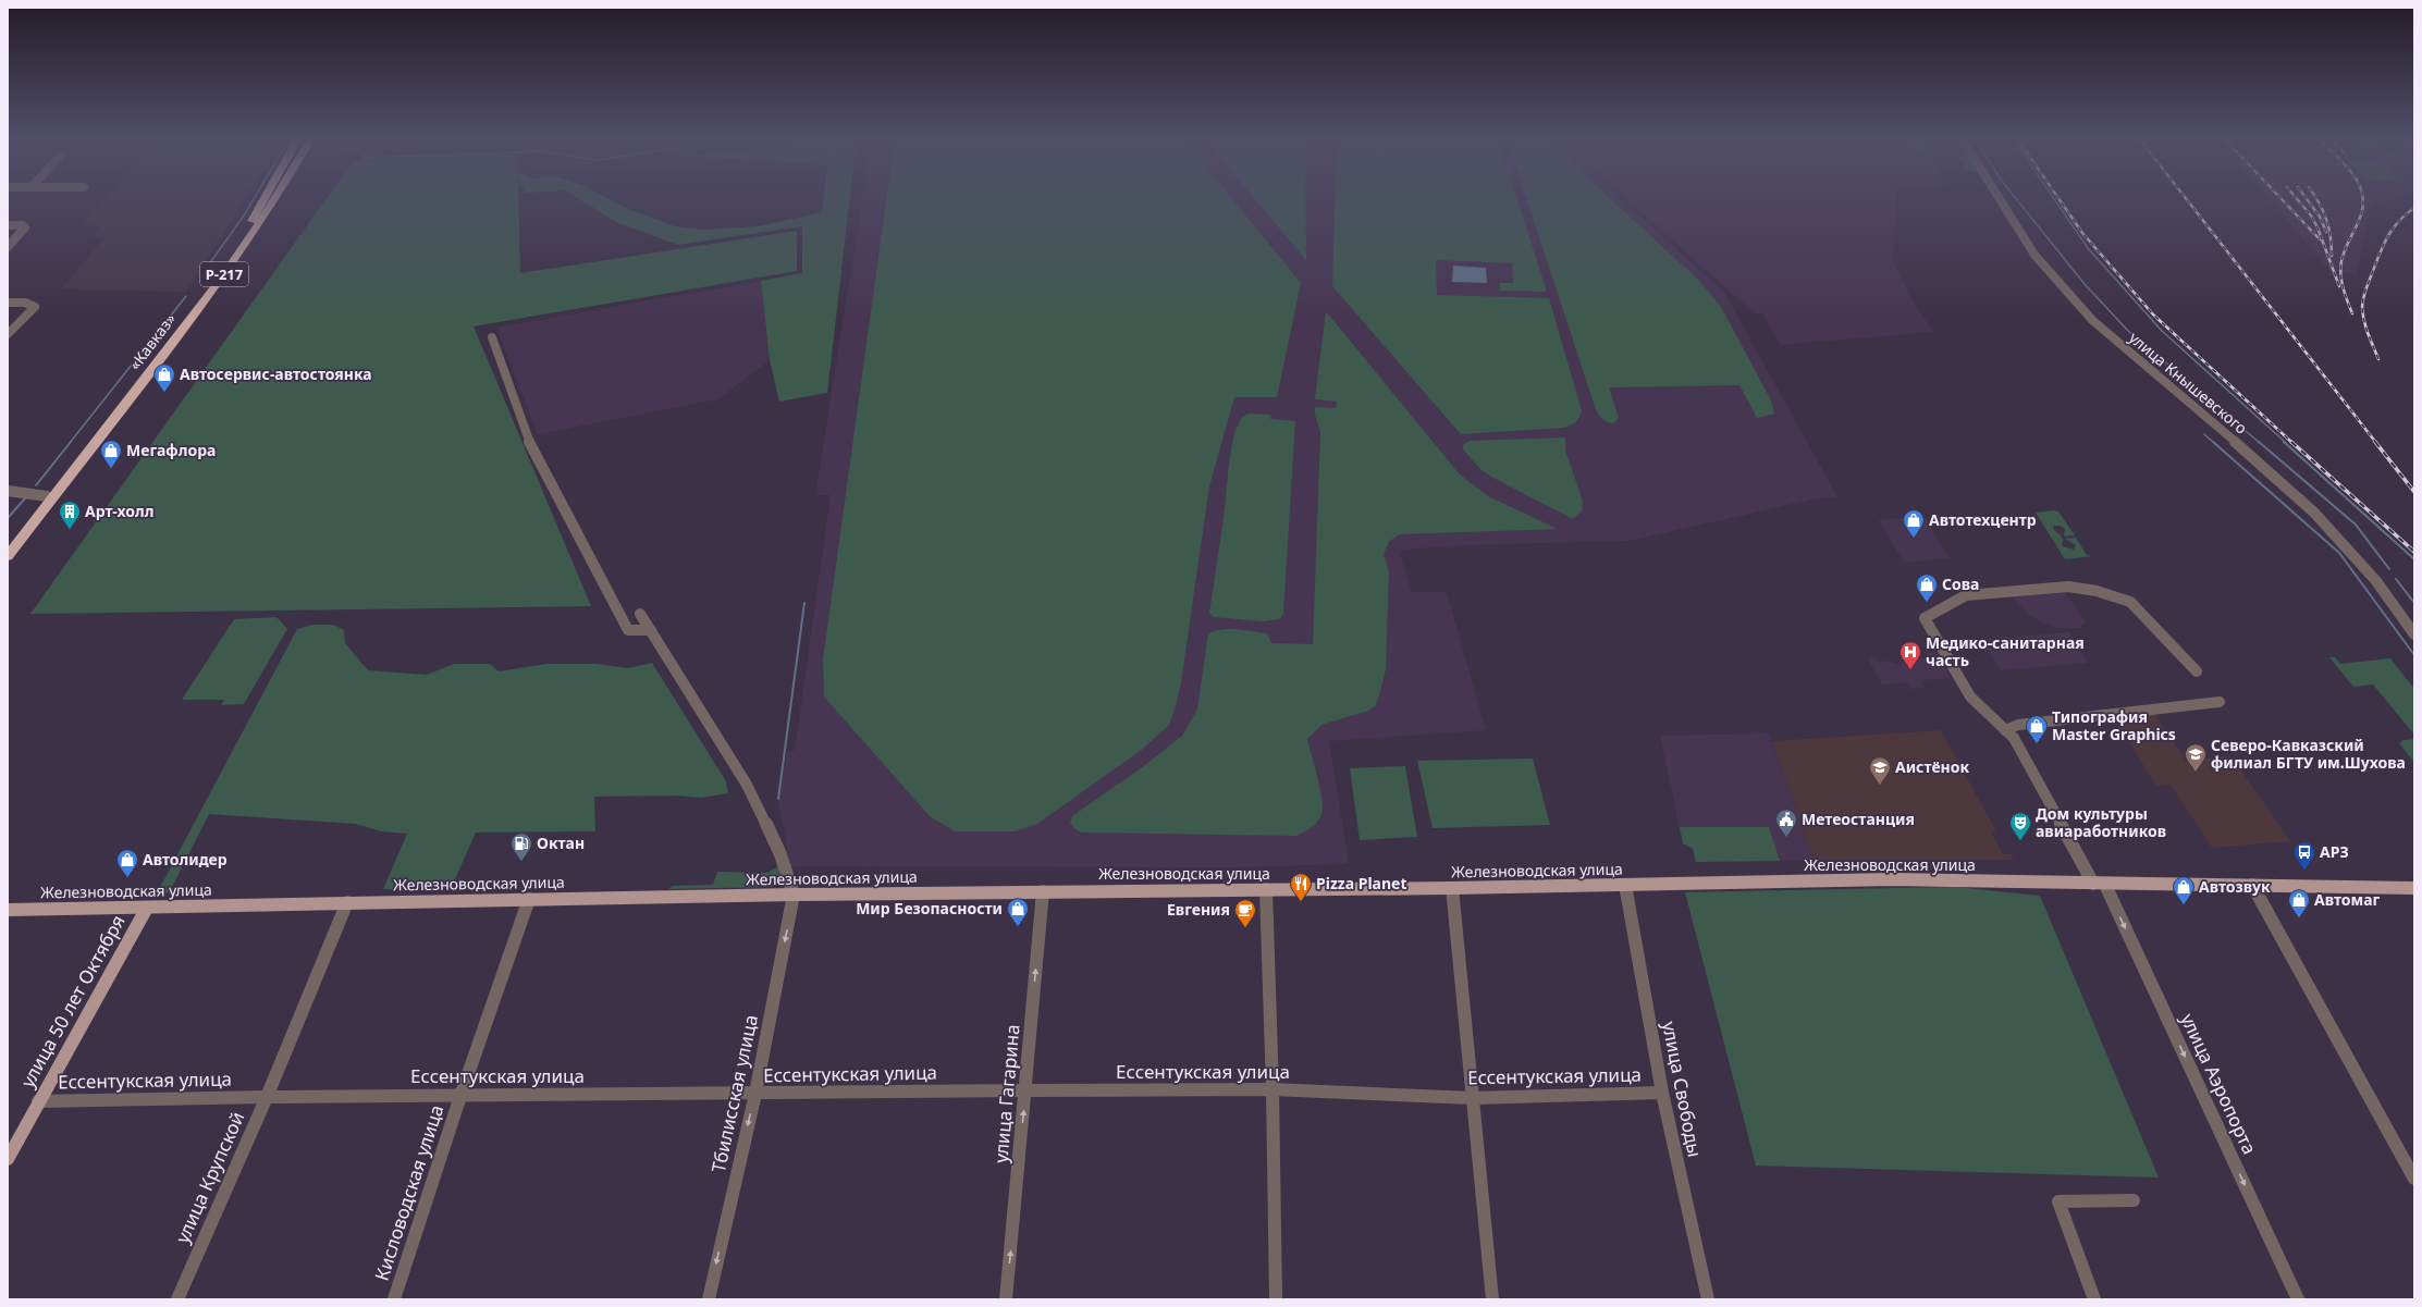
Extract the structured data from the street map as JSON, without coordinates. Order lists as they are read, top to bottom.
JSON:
{
  "streets": {
    "highway": ["Р-217", "«Кавказ»"],
    "main road": ["Железноводская улица", "улица 50 лет Октября"],
    "street": [
      "улица Кнышевского",
      "Ессентукская улица",
      "улица Аэропорта",
      "улица Свободы",
      "Тбилисская улица",
      "улица Гагарина",
      "улица Крупской",
      "Кисловодская улица"
    ]
  },
  "crossings": [
    ["Железноводская улица", "улица 50 лет Октября"],
    ["Железноводская улица", "улица Аэропорта"],
    ["Железноводская улица", "улица Свободы"],
    ["Железноводская улица", "Тбилисская улица"],
    ["Железноводская улица", "улица Гагарина"],
    ["Железноводская улица", "улица Крупской"],
    ["Железноводская улица", "Кисловодская улица"],
    ["улица 50 лет Октября", "Ессентукская улица"],
    ["Ессентукская улица", "улица Свободы"],
    ["Ессентукская улица", "Тбилисская улица"],
    ["Ессентукская улица", "улица Гагарина"],
    ["Ессентукская улица", "улица Крупской"],
    ["Ессентукская улица", "Кисловодская улица"]
  ],
  "one_way": ["улица Аэропорта", "Тбилисская улица", "улица Гагарина"],
  "places": {
    "shop": [
      "Автосервис-автостоянка",
      "Мегафлора",
      "Автотехцентр",
      "Сова",
      "Типография Master Graphics",
      "Автолидер",
      "Автозвук",
      "Автомаг",
      "Мир Безопасности"
    ],
    "building": ["Арт-холл"],
    "hospital": ["Медико-санитарная часть"],
    "school or university": ["Северо-Кавказский филиал БГТУ им.Шухова", "Аистёнок"],
    "public building": ["Метеостанция"],
    "theatre": ["Дом культуры авиаработников"],
    "fuel station": ["Октан"],
    "bus stop": ["АРЗ"],
    "restaurant": ["Pizza Planet"],
    "cafe": ["Евгения"]
  }
}
